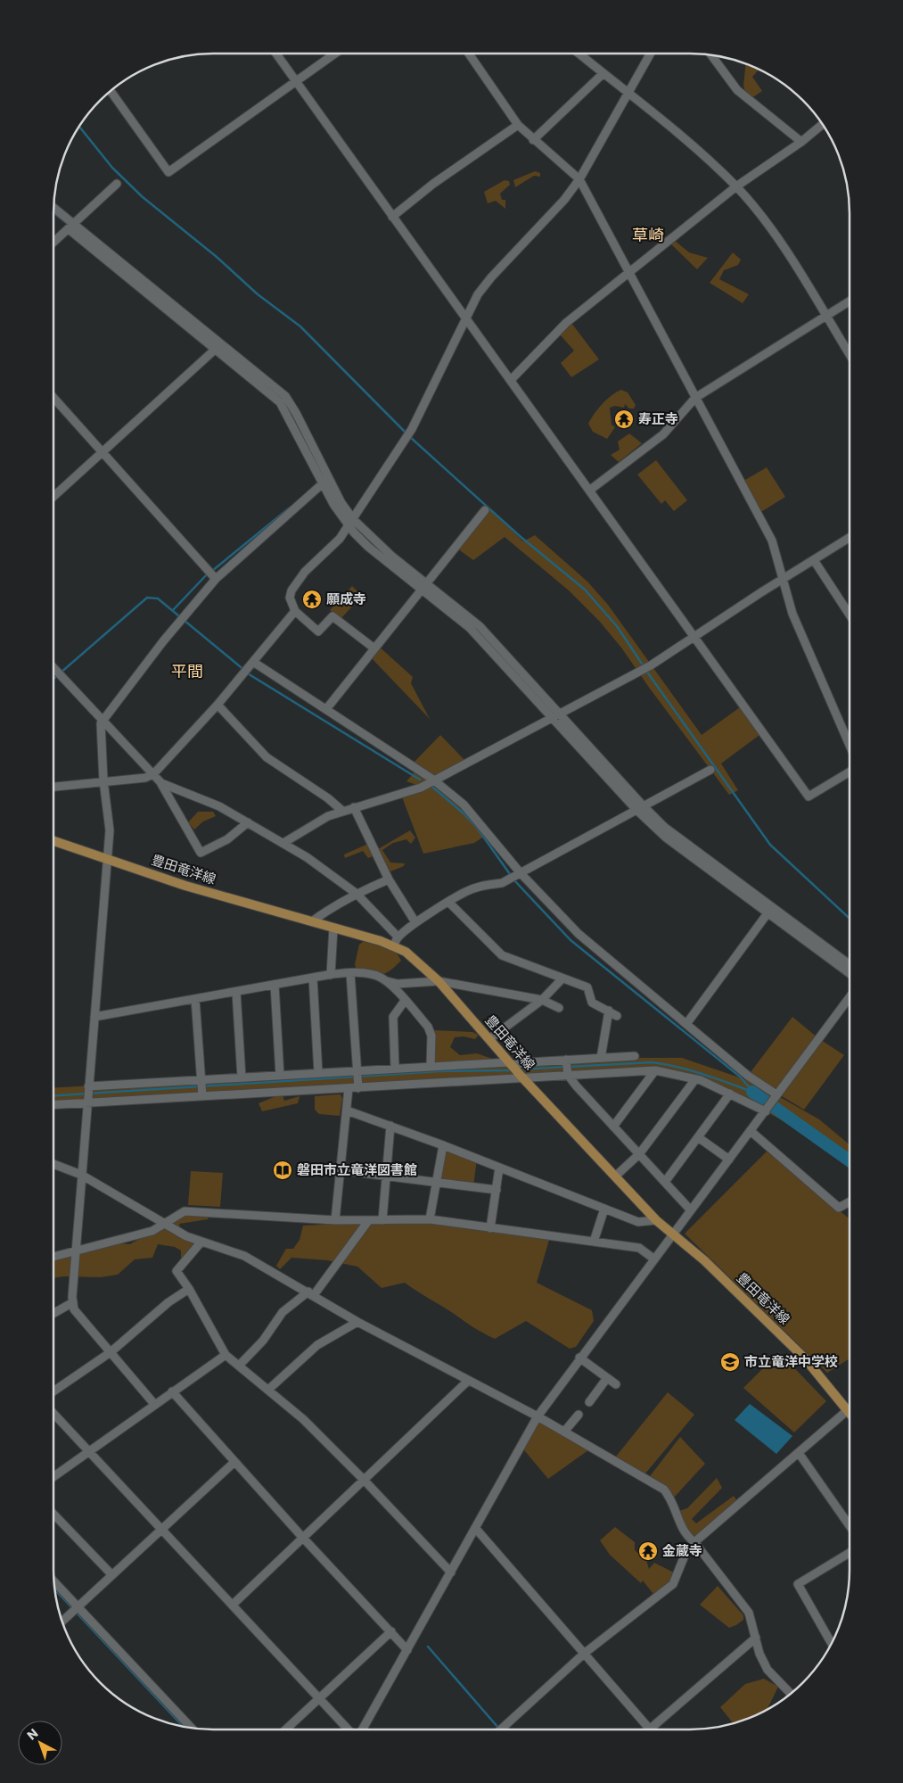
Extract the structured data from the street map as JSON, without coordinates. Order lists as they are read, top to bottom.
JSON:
{
  "streets": {
    "main road": ["豊田竜洋線"]
  },
  "districts": ["草崎", "平間"],
  "places": {
    "temple": ["寿正寺", "願成寺", "金蔵寺"],
    "library": ["磐田市立竜洋図書館"],
    "school or university": ["市立竜洋中学校"]
  },
  "north": "top left"
}
